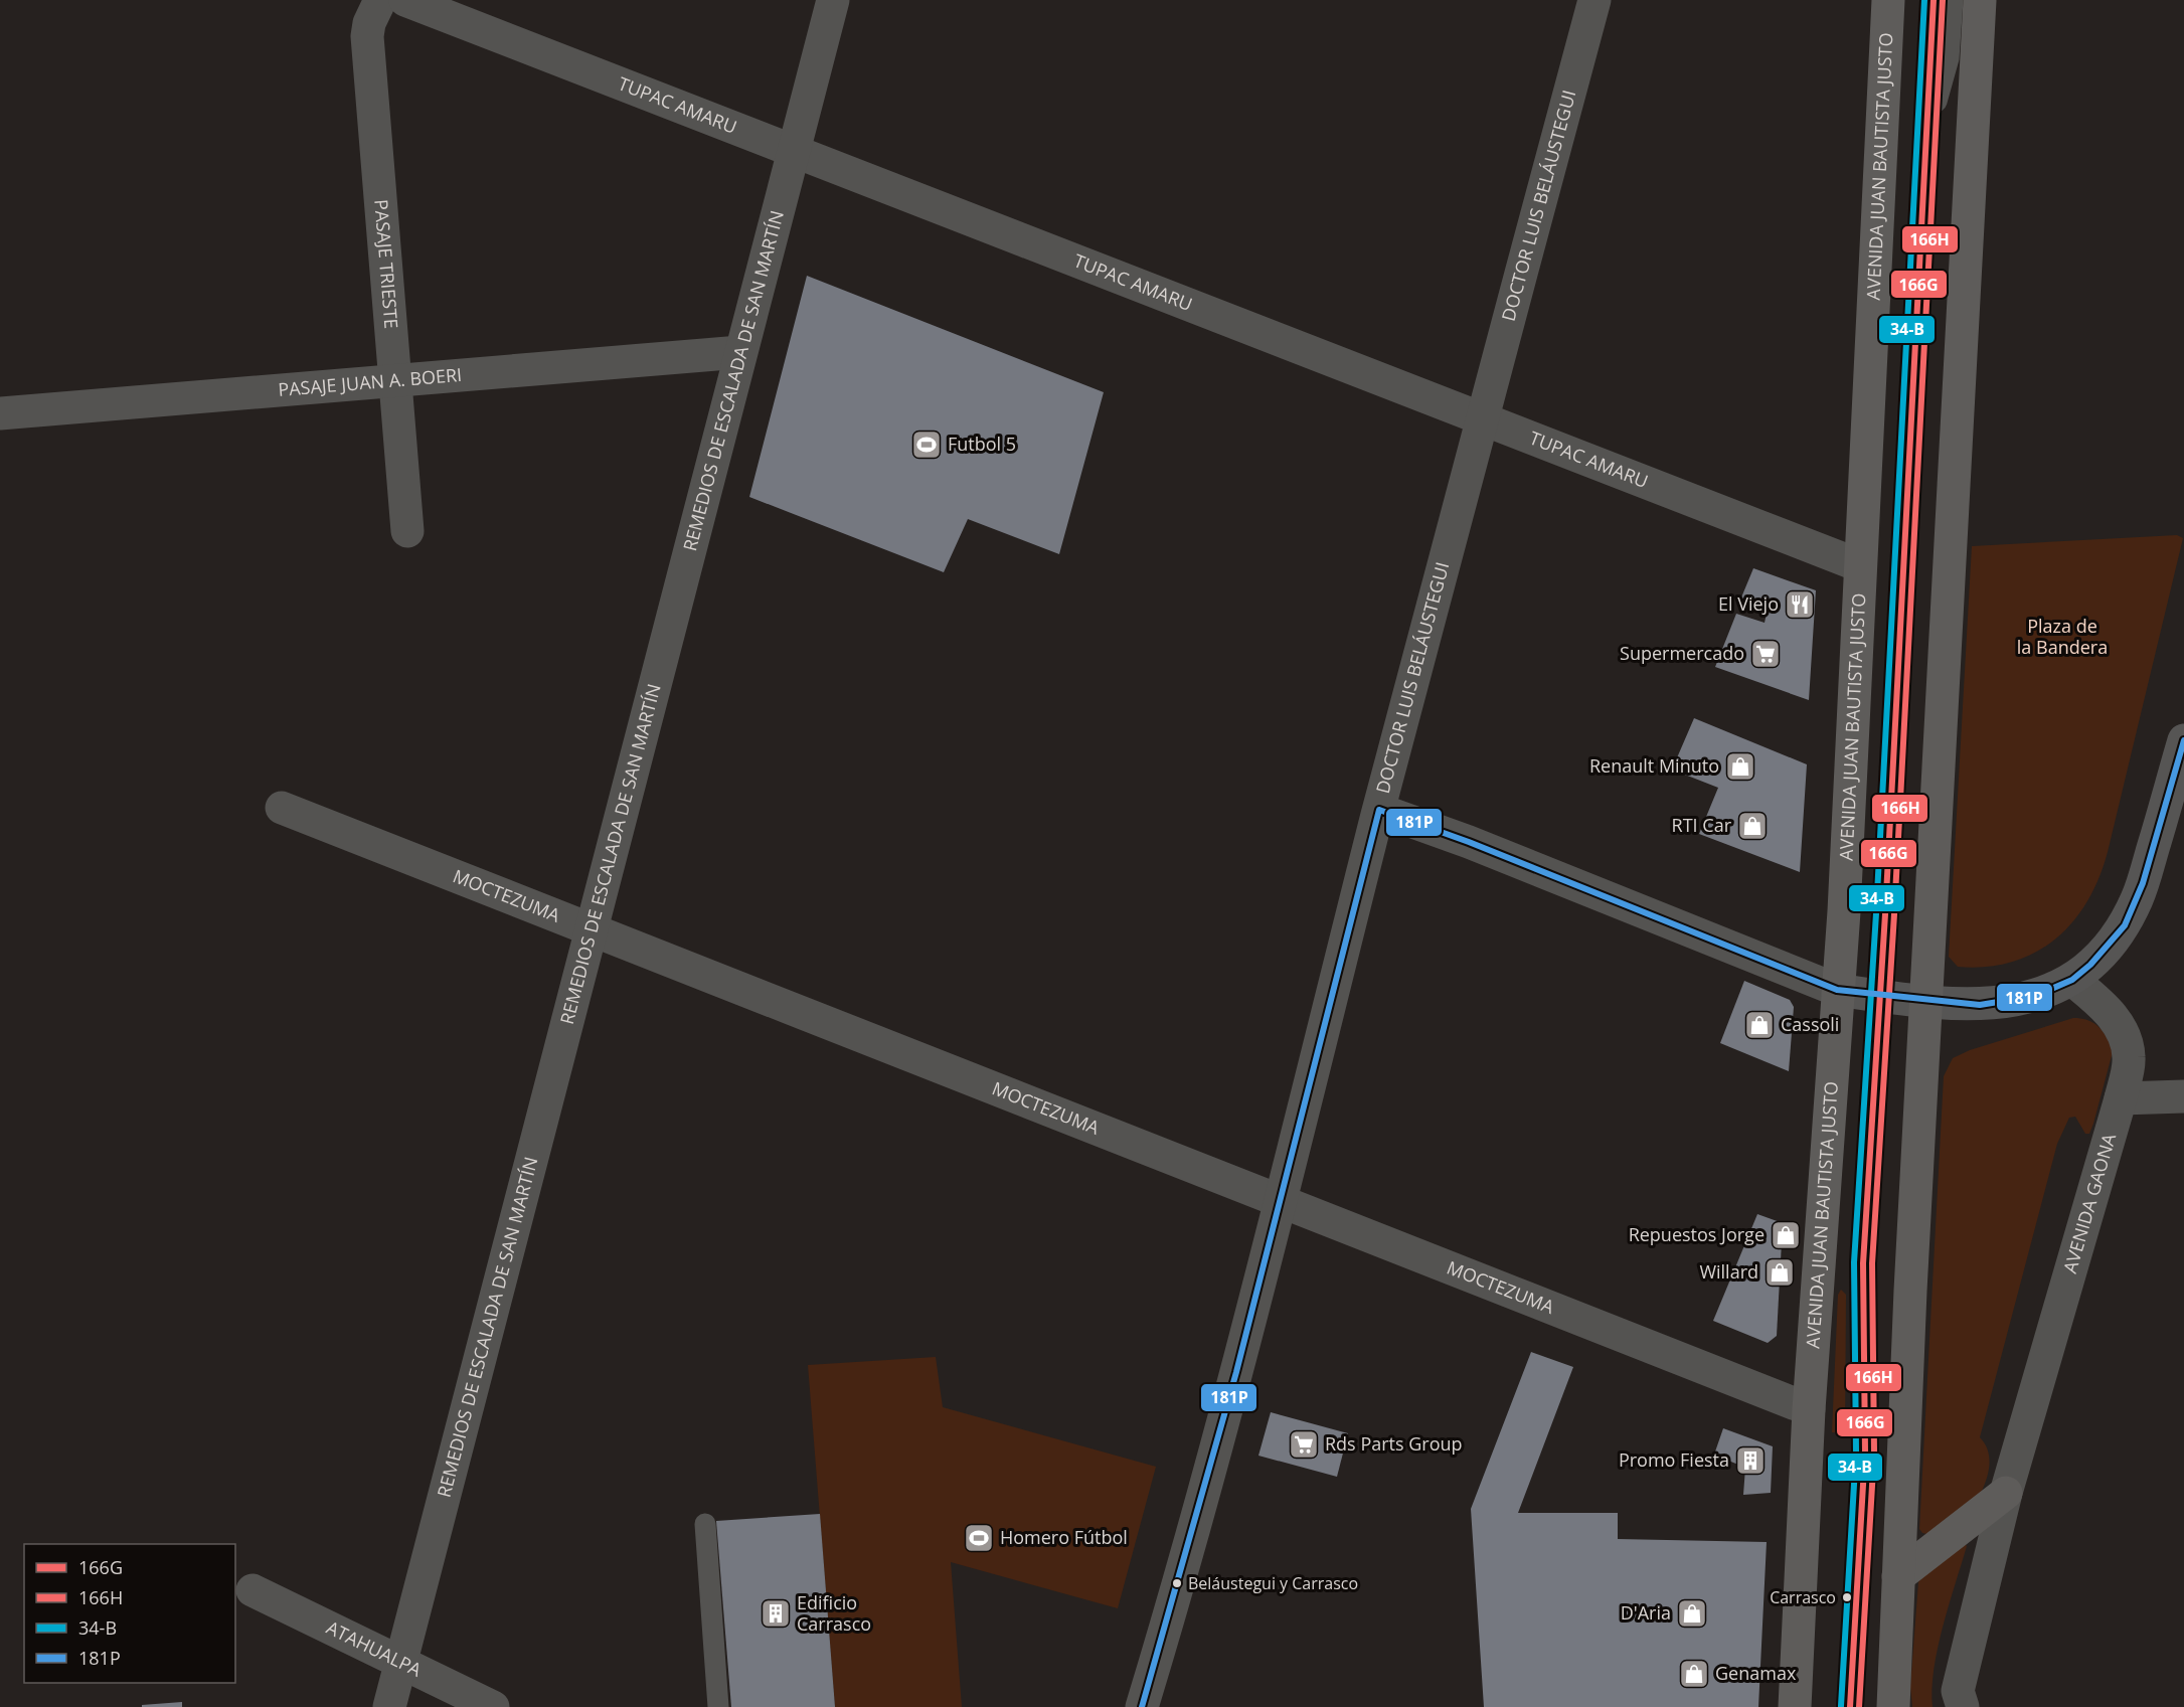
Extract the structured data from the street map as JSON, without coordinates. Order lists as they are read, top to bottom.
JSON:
{
  "streets": {
    "main road": ["AVENIDA JUAN BAUTISTA JUSTO"],
    "street": [
      "TUPAC AMARU",
      "DOCTOR LUIS BELÁUSTEGUI",
      "PASAJE TRIESTE",
      "REMEDIOS DE ESCALADA DE SAN MARTÍN",
      "PASAJE JUAN A. BOERI",
      "MOCTEZUMA",
      "AVENIDA GAONA",
      "ATAHUALPA"
    ]
  },
  "crossings": [
    ["TUPAC AMARU", "AVENIDA JUAN BAUTISTA JUSTO"],
    ["TUPAC AMARU", "DOCTOR LUIS BELÁUSTEGUI"],
    ["TUPAC AMARU", "REMEDIOS DE ESCALADA DE SAN MARTÍN"],
    ["AVENIDA JUAN BAUTISTA JUSTO", "MOCTEZUMA"],
    ["DOCTOR LUIS BELÁUSTEGUI", "MOCTEZUMA"],
    ["PASAJE TRIESTE", "PASAJE JUAN A. BOERI"],
    ["REMEDIOS DE ESCALADA DE SAN MARTÍN", "PASAJE JUAN A. BOERI"],
    ["REMEDIOS DE ESCALADA DE SAN MARTÍN", "MOCTEZUMA"],
    ["REMEDIOS DE ESCALADA DE SAN MARTÍN", "ATAHUALPA"]
  ],
  "parks": ["Plaza de la Bandera"],
  "places": {
    "sports": ["Futbol 5", "Homero Fútbol"],
    "restaurant": ["El Viejo"],
    "supermarket": ["Supermercado", "Rds Parts Group"],
    "shop": [
      "Renault Minuto",
      "RTI Car",
      "Cassoli",
      "Repuestos Jorge",
      "Willard",
      "D'Aria",
      "Genamax"
    ],
    "building": ["Promo Fiesta", "Edificio Carrasco"],
    "other": ["Beláustegui y Carrasco", "Carrasco"]
  },
  "lines": [
    "transit line 166G",
    "transit line 166H",
    "transit line 34-B",
    "transit line 181P"
  ],
  "legend": [
    "166G",
    "166H",
    "34-B",
    "181P"
  ]
}
